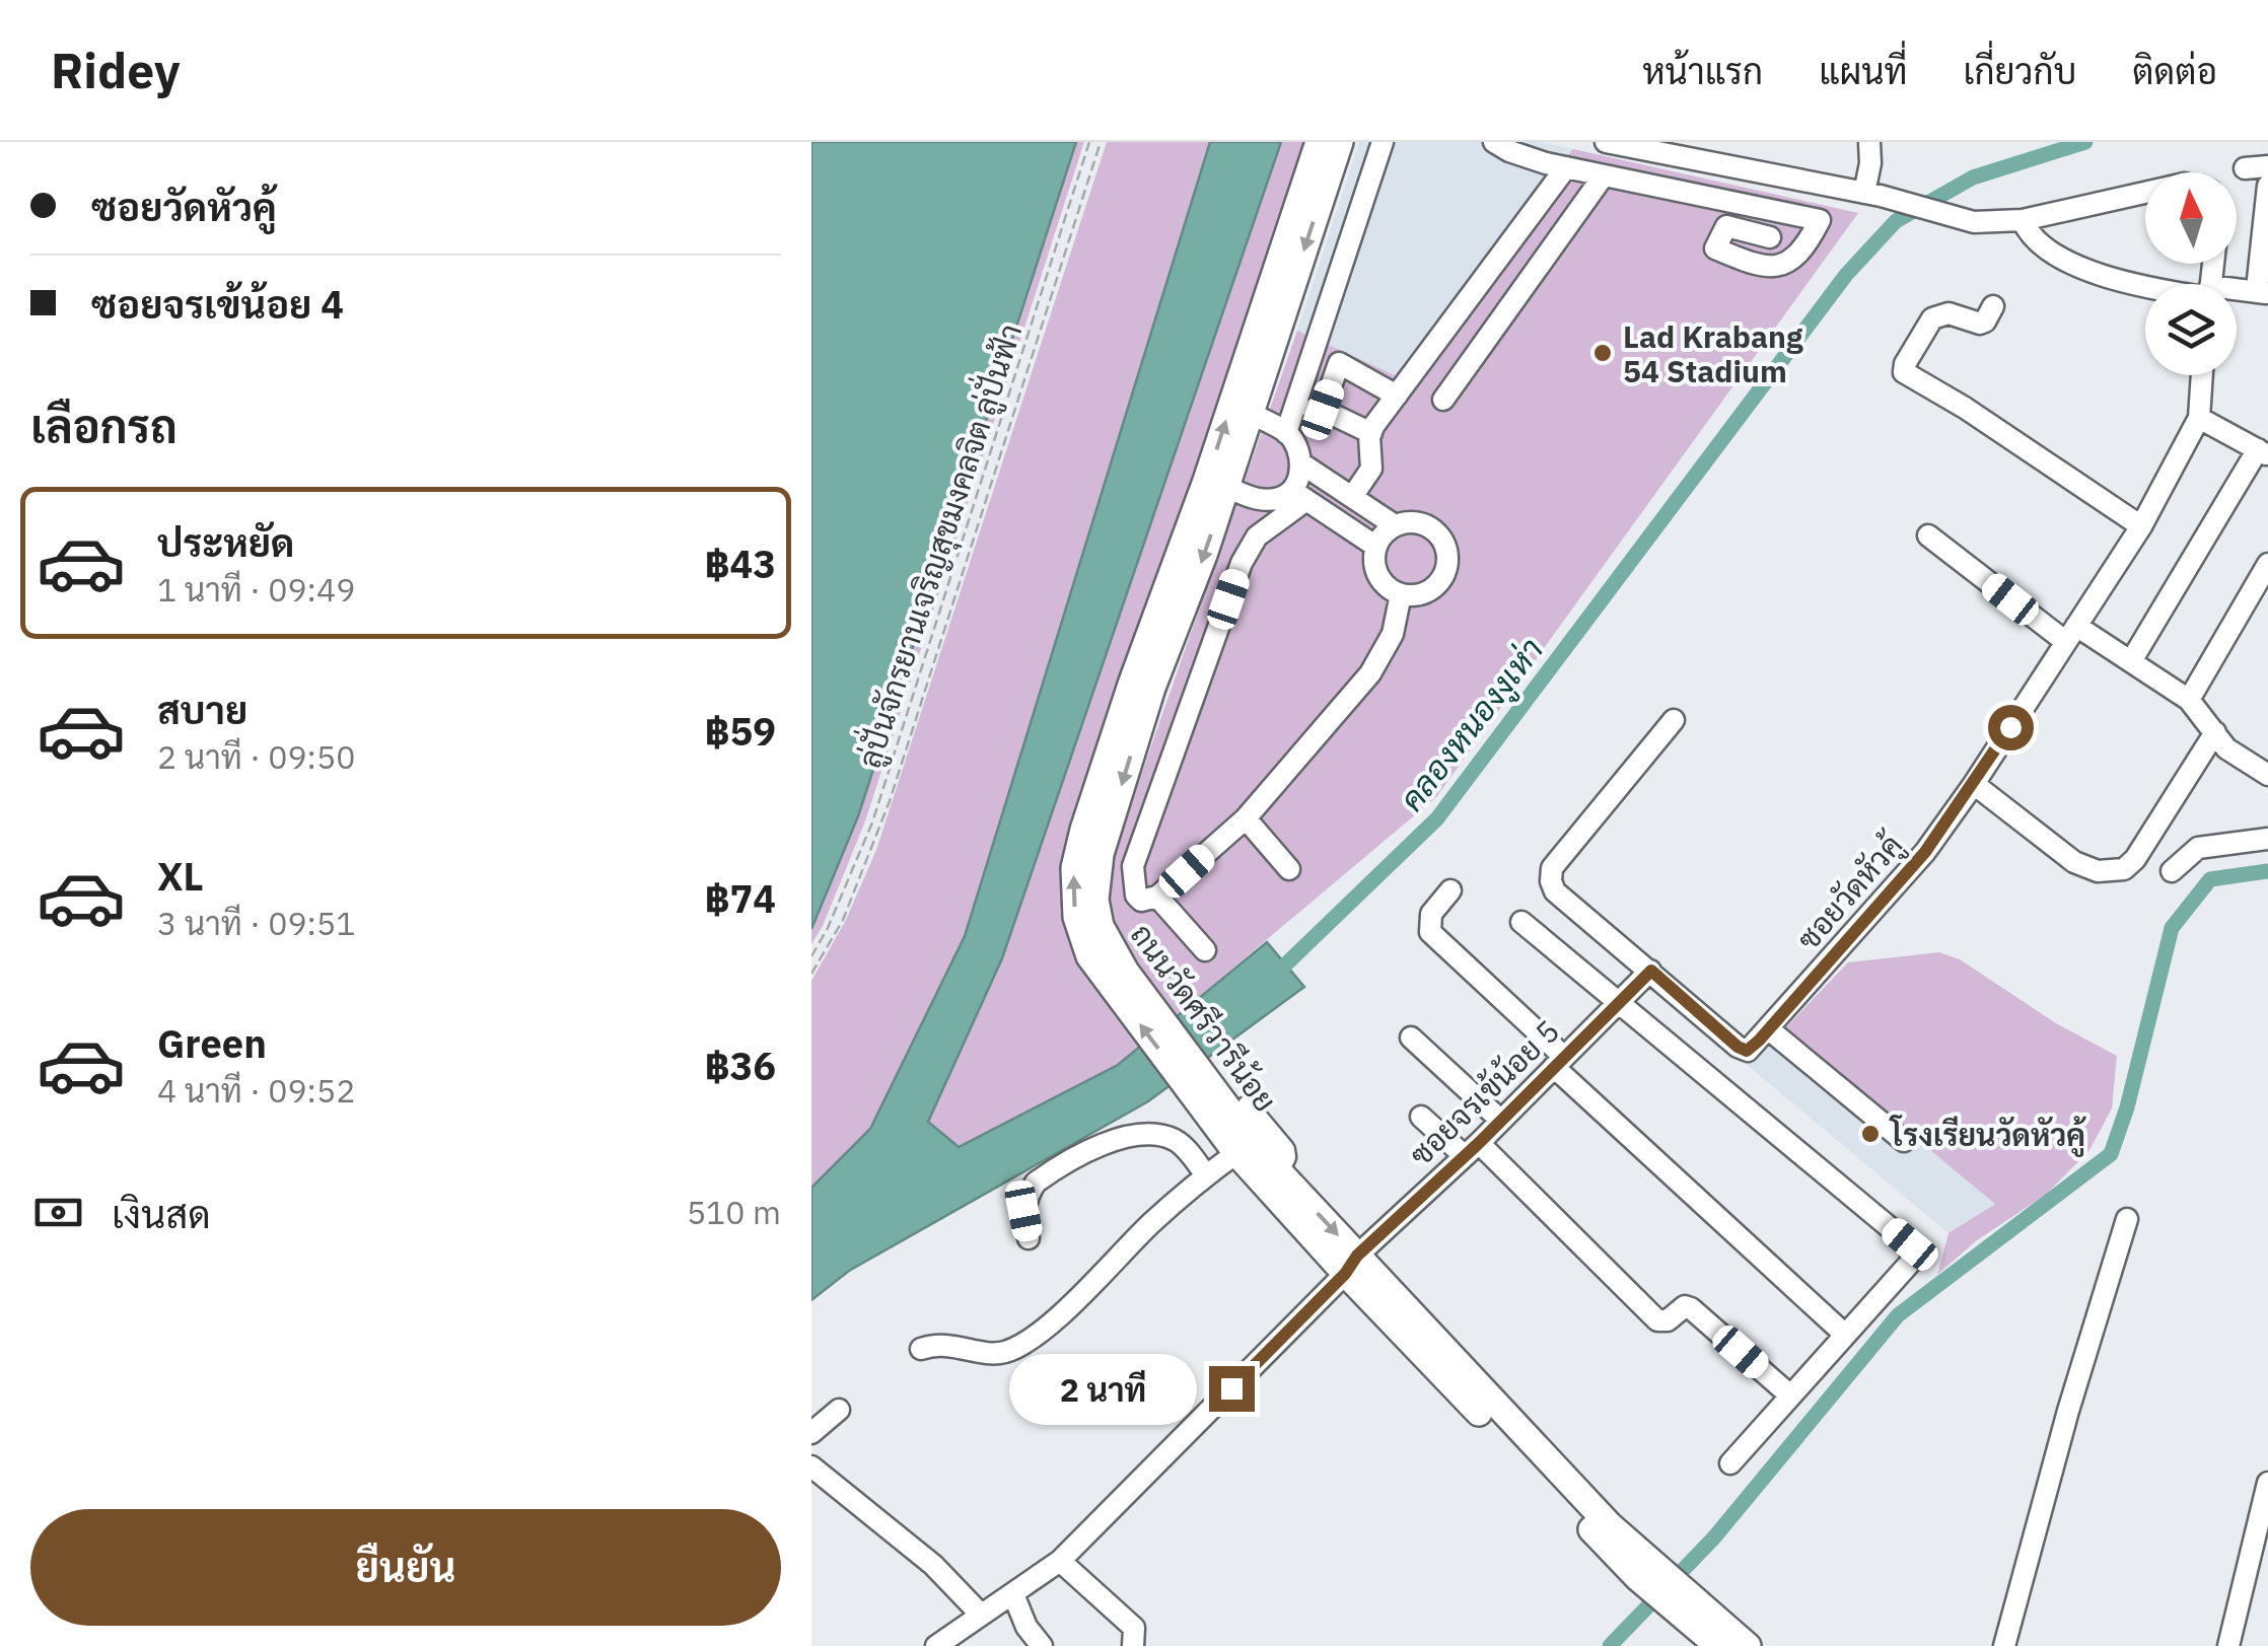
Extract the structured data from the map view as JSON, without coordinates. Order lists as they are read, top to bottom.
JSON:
{
  "streets": {
    "main road": ["ถนนวัดศรีวารีน้อย"],
    "street": ["ซอยวัดหัวคู้", "ซอยจรเข้น้อย 5"],
    "path": ["ลู่ปั่นจักรยานเจริญสุขมงคลจิต ลู่ปั่นฟ้า"]
  },
  "crossings": [
    ["ถนนวัดศรีวารีน้อย", "ซอยจรเข้น้อย 5"]
  ],
  "water": ["คลองหนองงูเห่า"],
  "places": ["Lad Krabang 54 Stadium", "โรงเรียนวัดหัวคู้"],
  "north": "top",
  "page": {
    "header": "Ridey",
    "nav": [
      "หน้าแรก",
      "แผนที่",
      "เกี่ยวกับ",
      "ติดต่อ"
    ],
    "banner": ["ซอยวัดหัวคู้", "ซอยจรเข้น้อย 4"],
    "heading": "เลือกรถ",
    "list": [
      {
        "name": "ประหยัด",
        "note": "1 นาที · 09:49",
        "value": "฿43"
      },
      {
        "name": "สบาย",
        "note": "2 นาที · 09:50",
        "value": "฿59"
      },
      {
        "name": "XL",
        "note": "3 นาที · 09:51",
        "value": "฿74"
      },
      {
        "name": "Green",
        "note": "4 นาที · 09:52",
        "value": "฿36"
      }
    ],
    "pay": ["เงินสด", "510 m"],
    "bubble": "2 นาที",
    "buttons": "ยืนยัน"
  }
}
